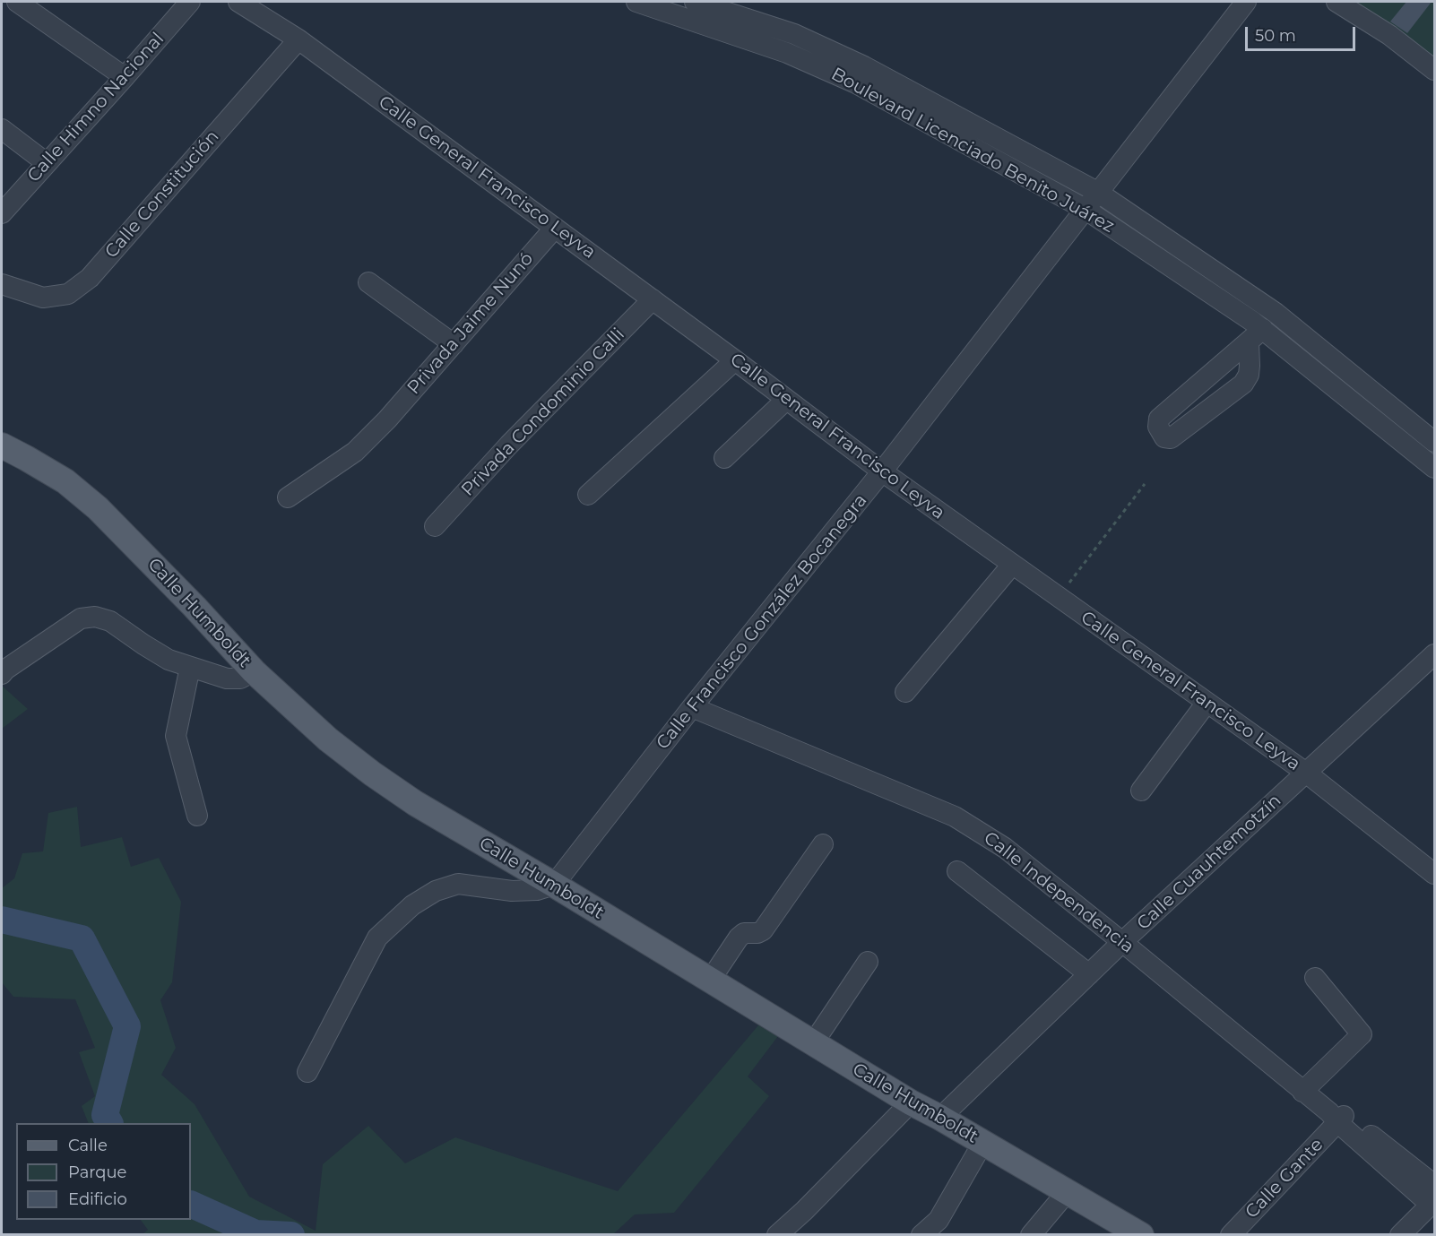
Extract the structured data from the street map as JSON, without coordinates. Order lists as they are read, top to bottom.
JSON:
{
  "streets": {
    "main road": ["Calle Humboldt"],
    "street": [
      "Calle Himno Nacional",
      "Boulevard Licenciado Benito Juárez",
      "Calle General Francisco Leyva",
      "Calle Constitución",
      "Privada Jaime Nunó",
      "Privada Condominio Calli",
      "Calle Francisco González Bocanegra",
      "Calle Cuauhtemotzín",
      "Calle Independencia",
      "Calle Gante"
    ]
  },
  "crossings": [
    ["Boulevard Licenciado Benito Juárez", "Calle Francisco González Bocanegra"],
    ["Calle General Francisco Leyva", "Calle Constitución"],
    ["Calle General Francisco Leyva", "Privada Jaime Nunó"],
    ["Calle General Francisco Leyva", "Privada Condominio Calli"],
    ["Calle General Francisco Leyva", "Calle Francisco González Bocanegra"],
    ["Calle General Francisco Leyva", "Calle Cuauhtemotzín"],
    ["Calle Humboldt", "Calle Francisco González Bocanegra"],
    ["Calle Humboldt", "Calle Cuauhtemotzín"],
    ["Calle Francisco González Bocanegra", "Calle Independencia"],
    ["Calle Cuauhtemotzín", "Calle Independencia"],
    ["Calle Independencia", "Calle Gante"]
  ],
  "legend": ["Calle", "Parque", "Edificio"],
  "scale_bar": "50 m"
}
